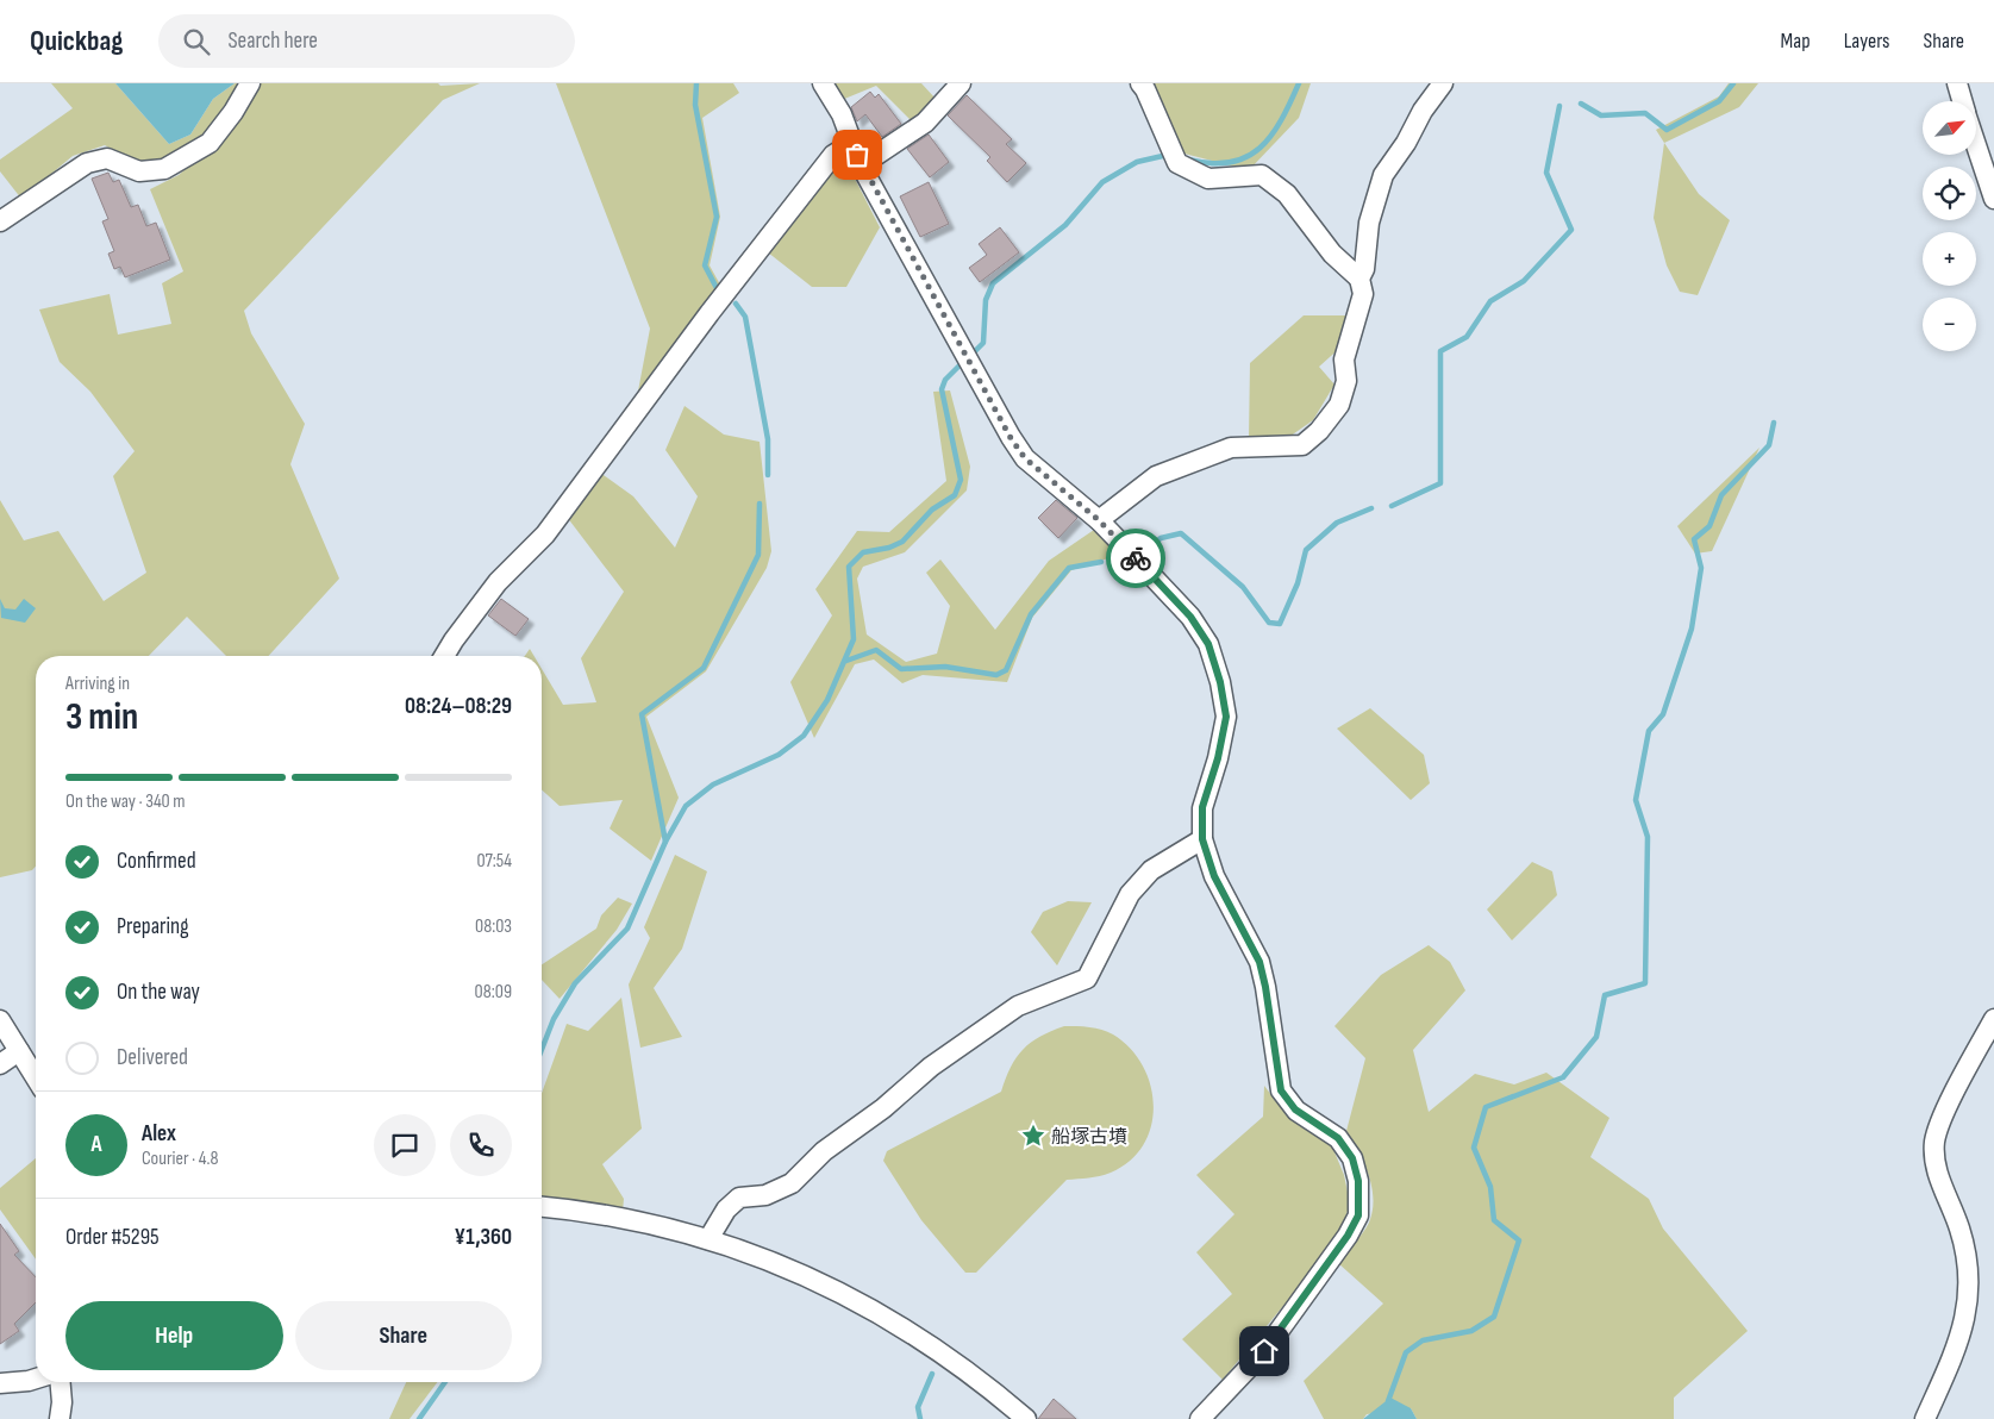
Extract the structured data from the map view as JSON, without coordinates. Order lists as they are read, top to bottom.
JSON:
{
  "places": {
    "place": ["船塚古墳"]
  },
  "north": "top right",
  "page": {
    "header": "Quickbag",
    "search": "Search here",
    "nav": ["Map", "Layers", "Share"],
    "map_buttons": ["+", "−"],
    "heading": ["3 min", "Arriving in", "08:24–08:29"],
    "panel": [
      "Alex",
      "Courier · 4.8",
      "Order #5295",
      "¥1,360"
    ],
    "bar": "On the way · 340 m",
    "list": [
      ["Confirmed", "07:54"],
      ["Preparing", "08:03"],
      ["On the way", "08:09"],
      "Delivered"
    ],
    "round": "A",
    "buttons": ["Help", "Share"]
  }
}
